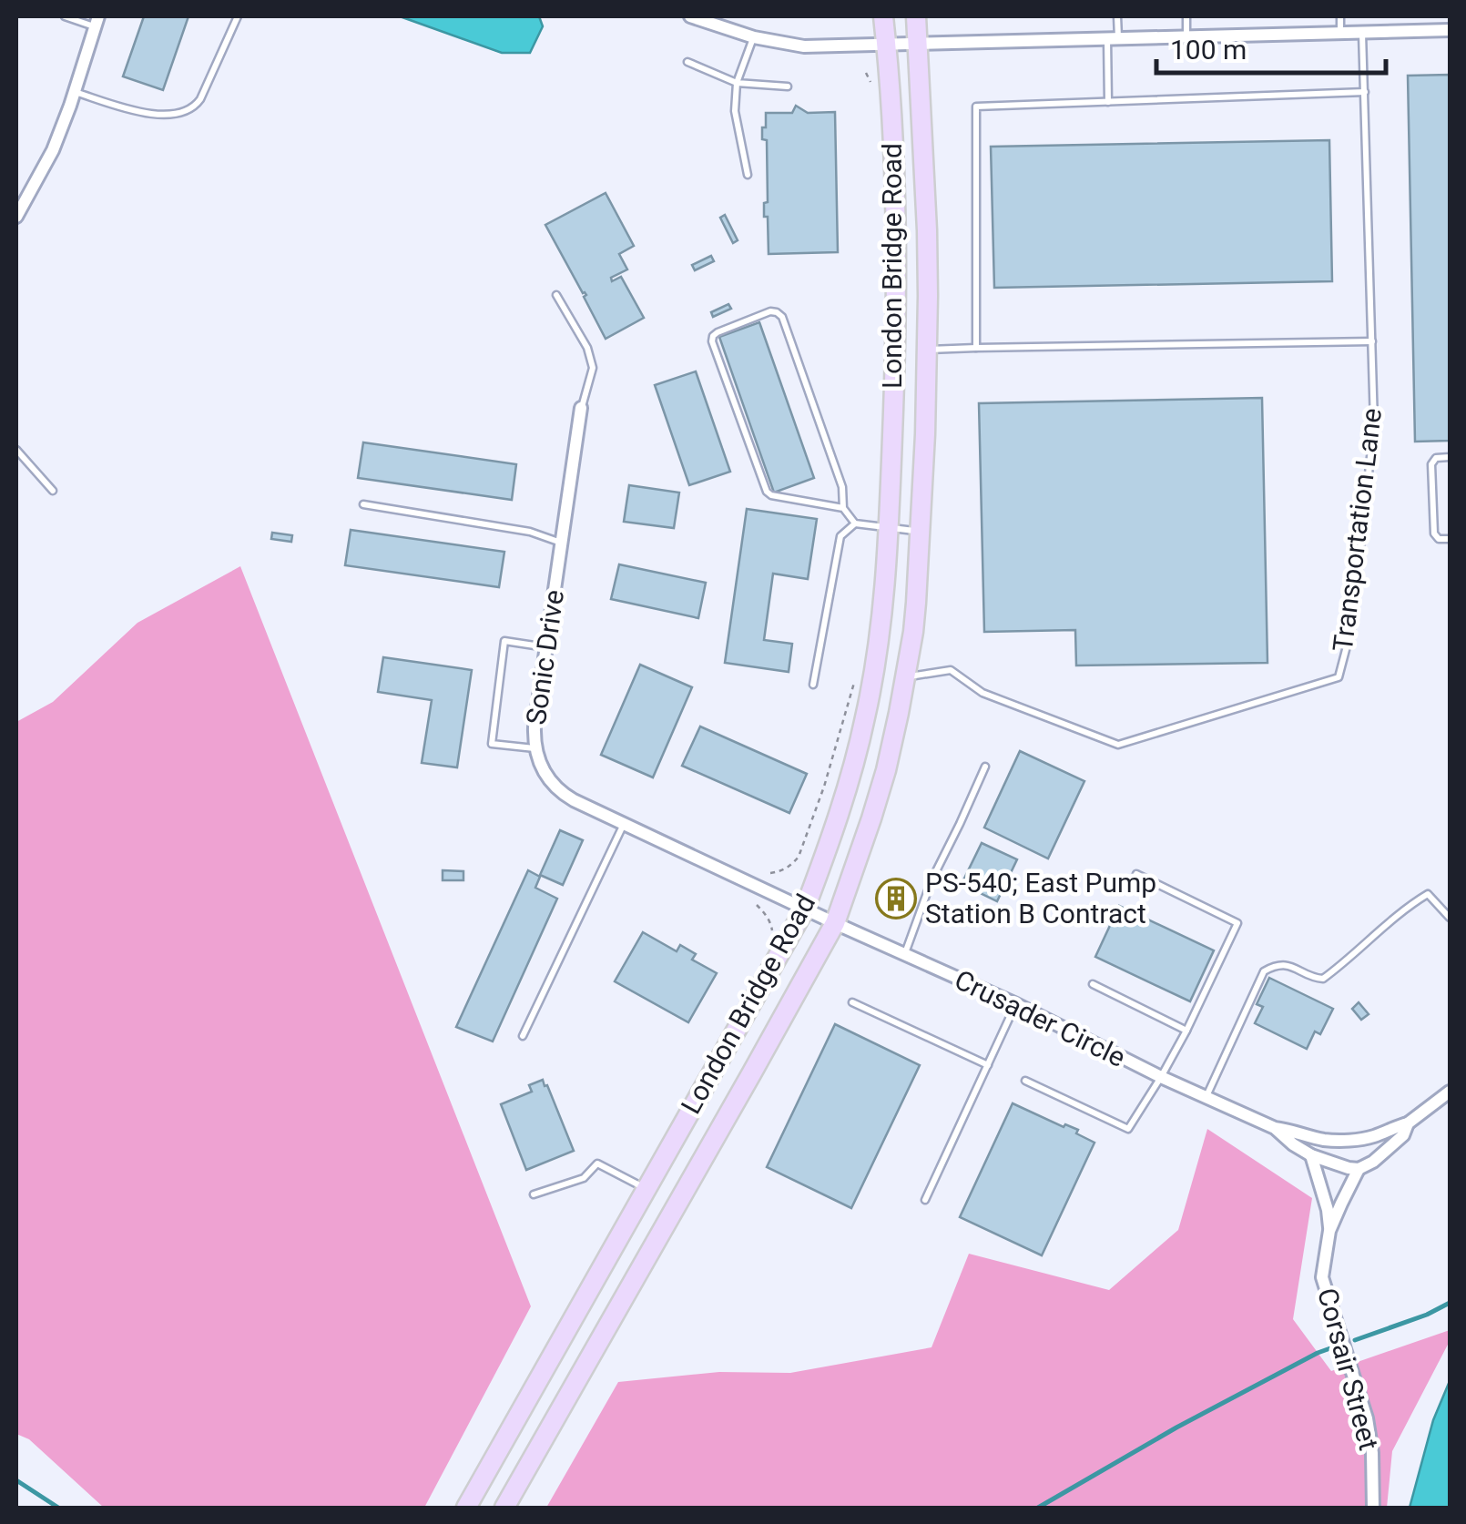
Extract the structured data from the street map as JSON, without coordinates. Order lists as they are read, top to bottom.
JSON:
{
  "streets": {
    "main road": ["London Bridge Road"],
    "street": ["Sonic Drive", "Crusader Circle", "Corsair Street"],
    "lane": ["Transportation Lane"]
  },
  "crossings": [
    ["London Bridge Road", "Transportation Lane"],
    ["London Bridge Road", "Sonic Drive"],
    ["London Bridge Road", "Crusader Circle"],
    ["Sonic Drive", "Crusader Circle"],
    ["Crusader Circle", "Corsair Street"]
  ],
  "places": {
    "building": ["PS-540; East Pump Station B Contract"]
  },
  "scale_bar": "100 m"
}
